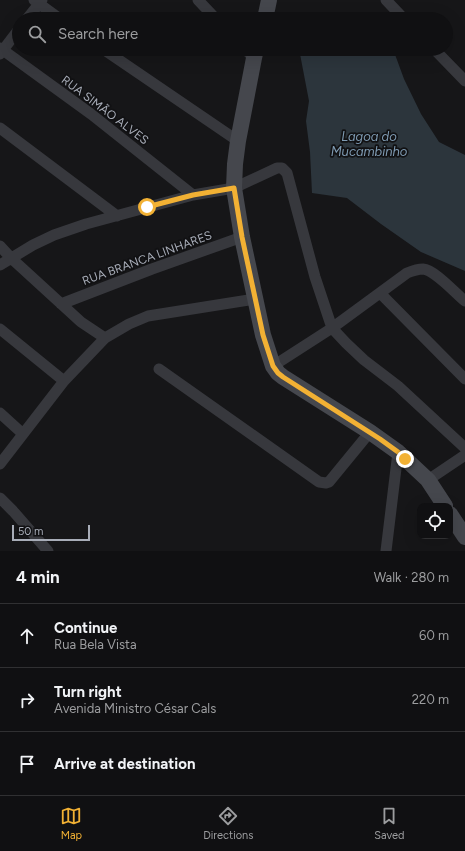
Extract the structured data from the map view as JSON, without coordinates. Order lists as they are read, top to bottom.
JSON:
{
  "streets": {
    "street": ["RUA SIMÃO ALVES", "RUA BRANCA LINHARES"]
  },
  "water": ["Lagoa do Mucambinho"],
  "scale_bar": "50 m",
  "page": {
    "search": "Search here",
    "scale": "50 m",
    "heading": ["4 min", "Walk · 280 m"],
    "list": [
      ["Continue", "Rua Bela Vista", "60 m"],
      ["Turn right", "Avenida Ministro César Cals", "220 m"],
      "Arrive at destination"
    ],
    "nav": ["Map", "Directions", "Saved"]
  }
}
